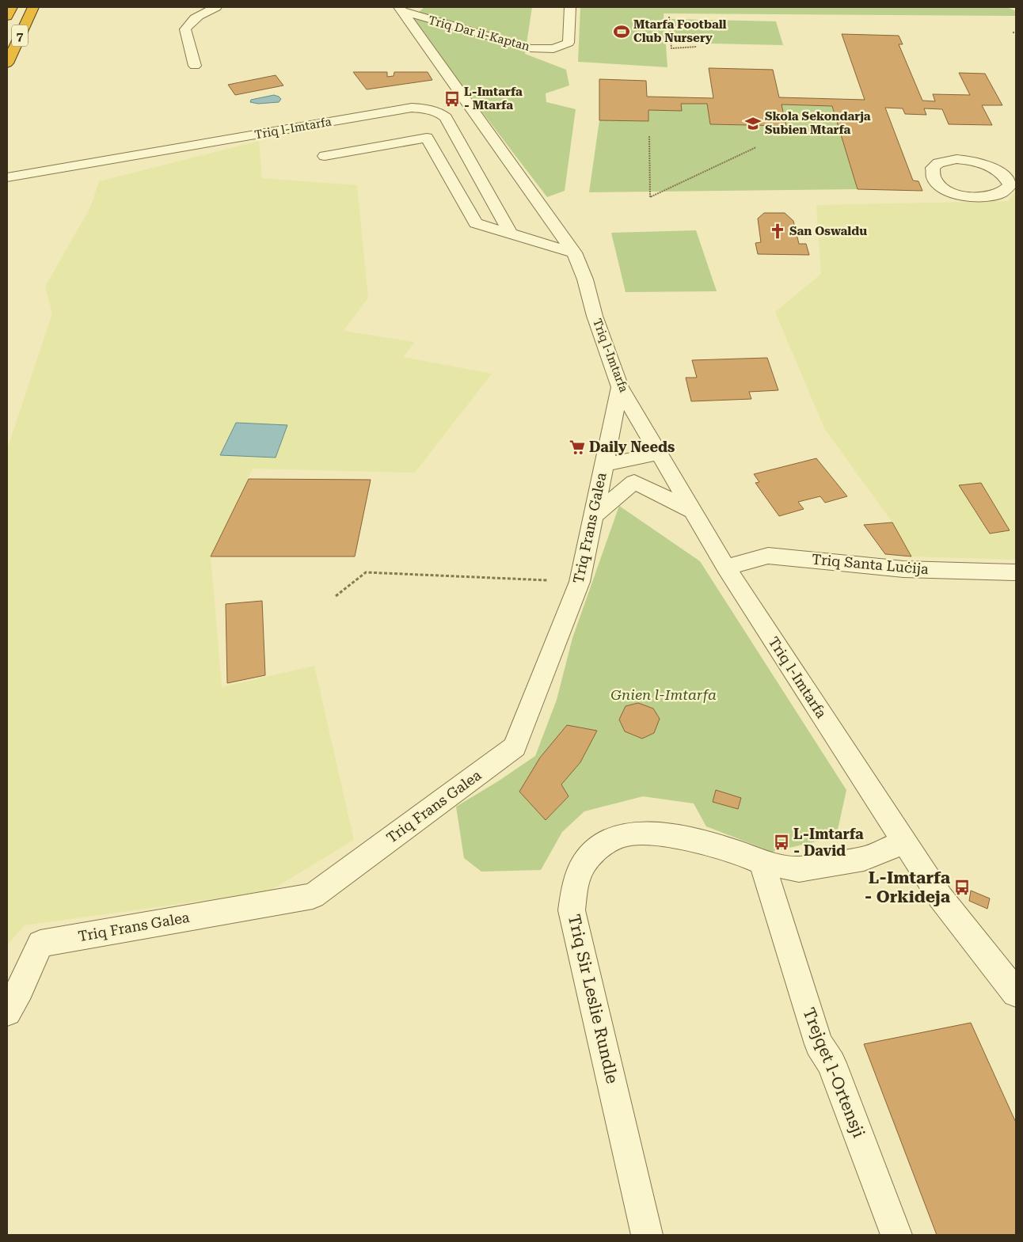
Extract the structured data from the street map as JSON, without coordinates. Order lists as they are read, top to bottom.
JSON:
{
  "streets": {
    "highway": ["7"],
    "street": [
      "Triq Dar il-Kaptan",
      "Triq l-Imtarfa",
      "Triq Frans Galea",
      "Triq Santa Luċija",
      "Triq Sir Leslie Rundle",
      "Trejqet l-Ortensji"
    ]
  },
  "crossings": [
    ["Triq Dar il-Kaptan", "Triq l-Imtarfa"],
    ["Triq l-Imtarfa", "Triq Frans Galea"],
    ["Triq l-Imtarfa", "Triq Santa Luċija"],
    ["Triq l-Imtarfa", "Triq Sir Leslie Rundle"],
    ["Triq Sir Leslie Rundle", "Trejqet l-Ortensji"]
  ],
  "parks": ["Gnien l-Imtarfa"],
  "places": {
    "sports": ["Mtarfa Football Club Nursery"],
    "bus stop": ["L-Imtarfa - Mtarfa", "L-Imtarfa - David", "L-Imtarfa - Orkideja"],
    "school or university": ["Skola Sekondarja Subien Mtarfa"],
    "church": ["San Oswaldu"],
    "supermarket": ["Daily Needs"]
  }
}
